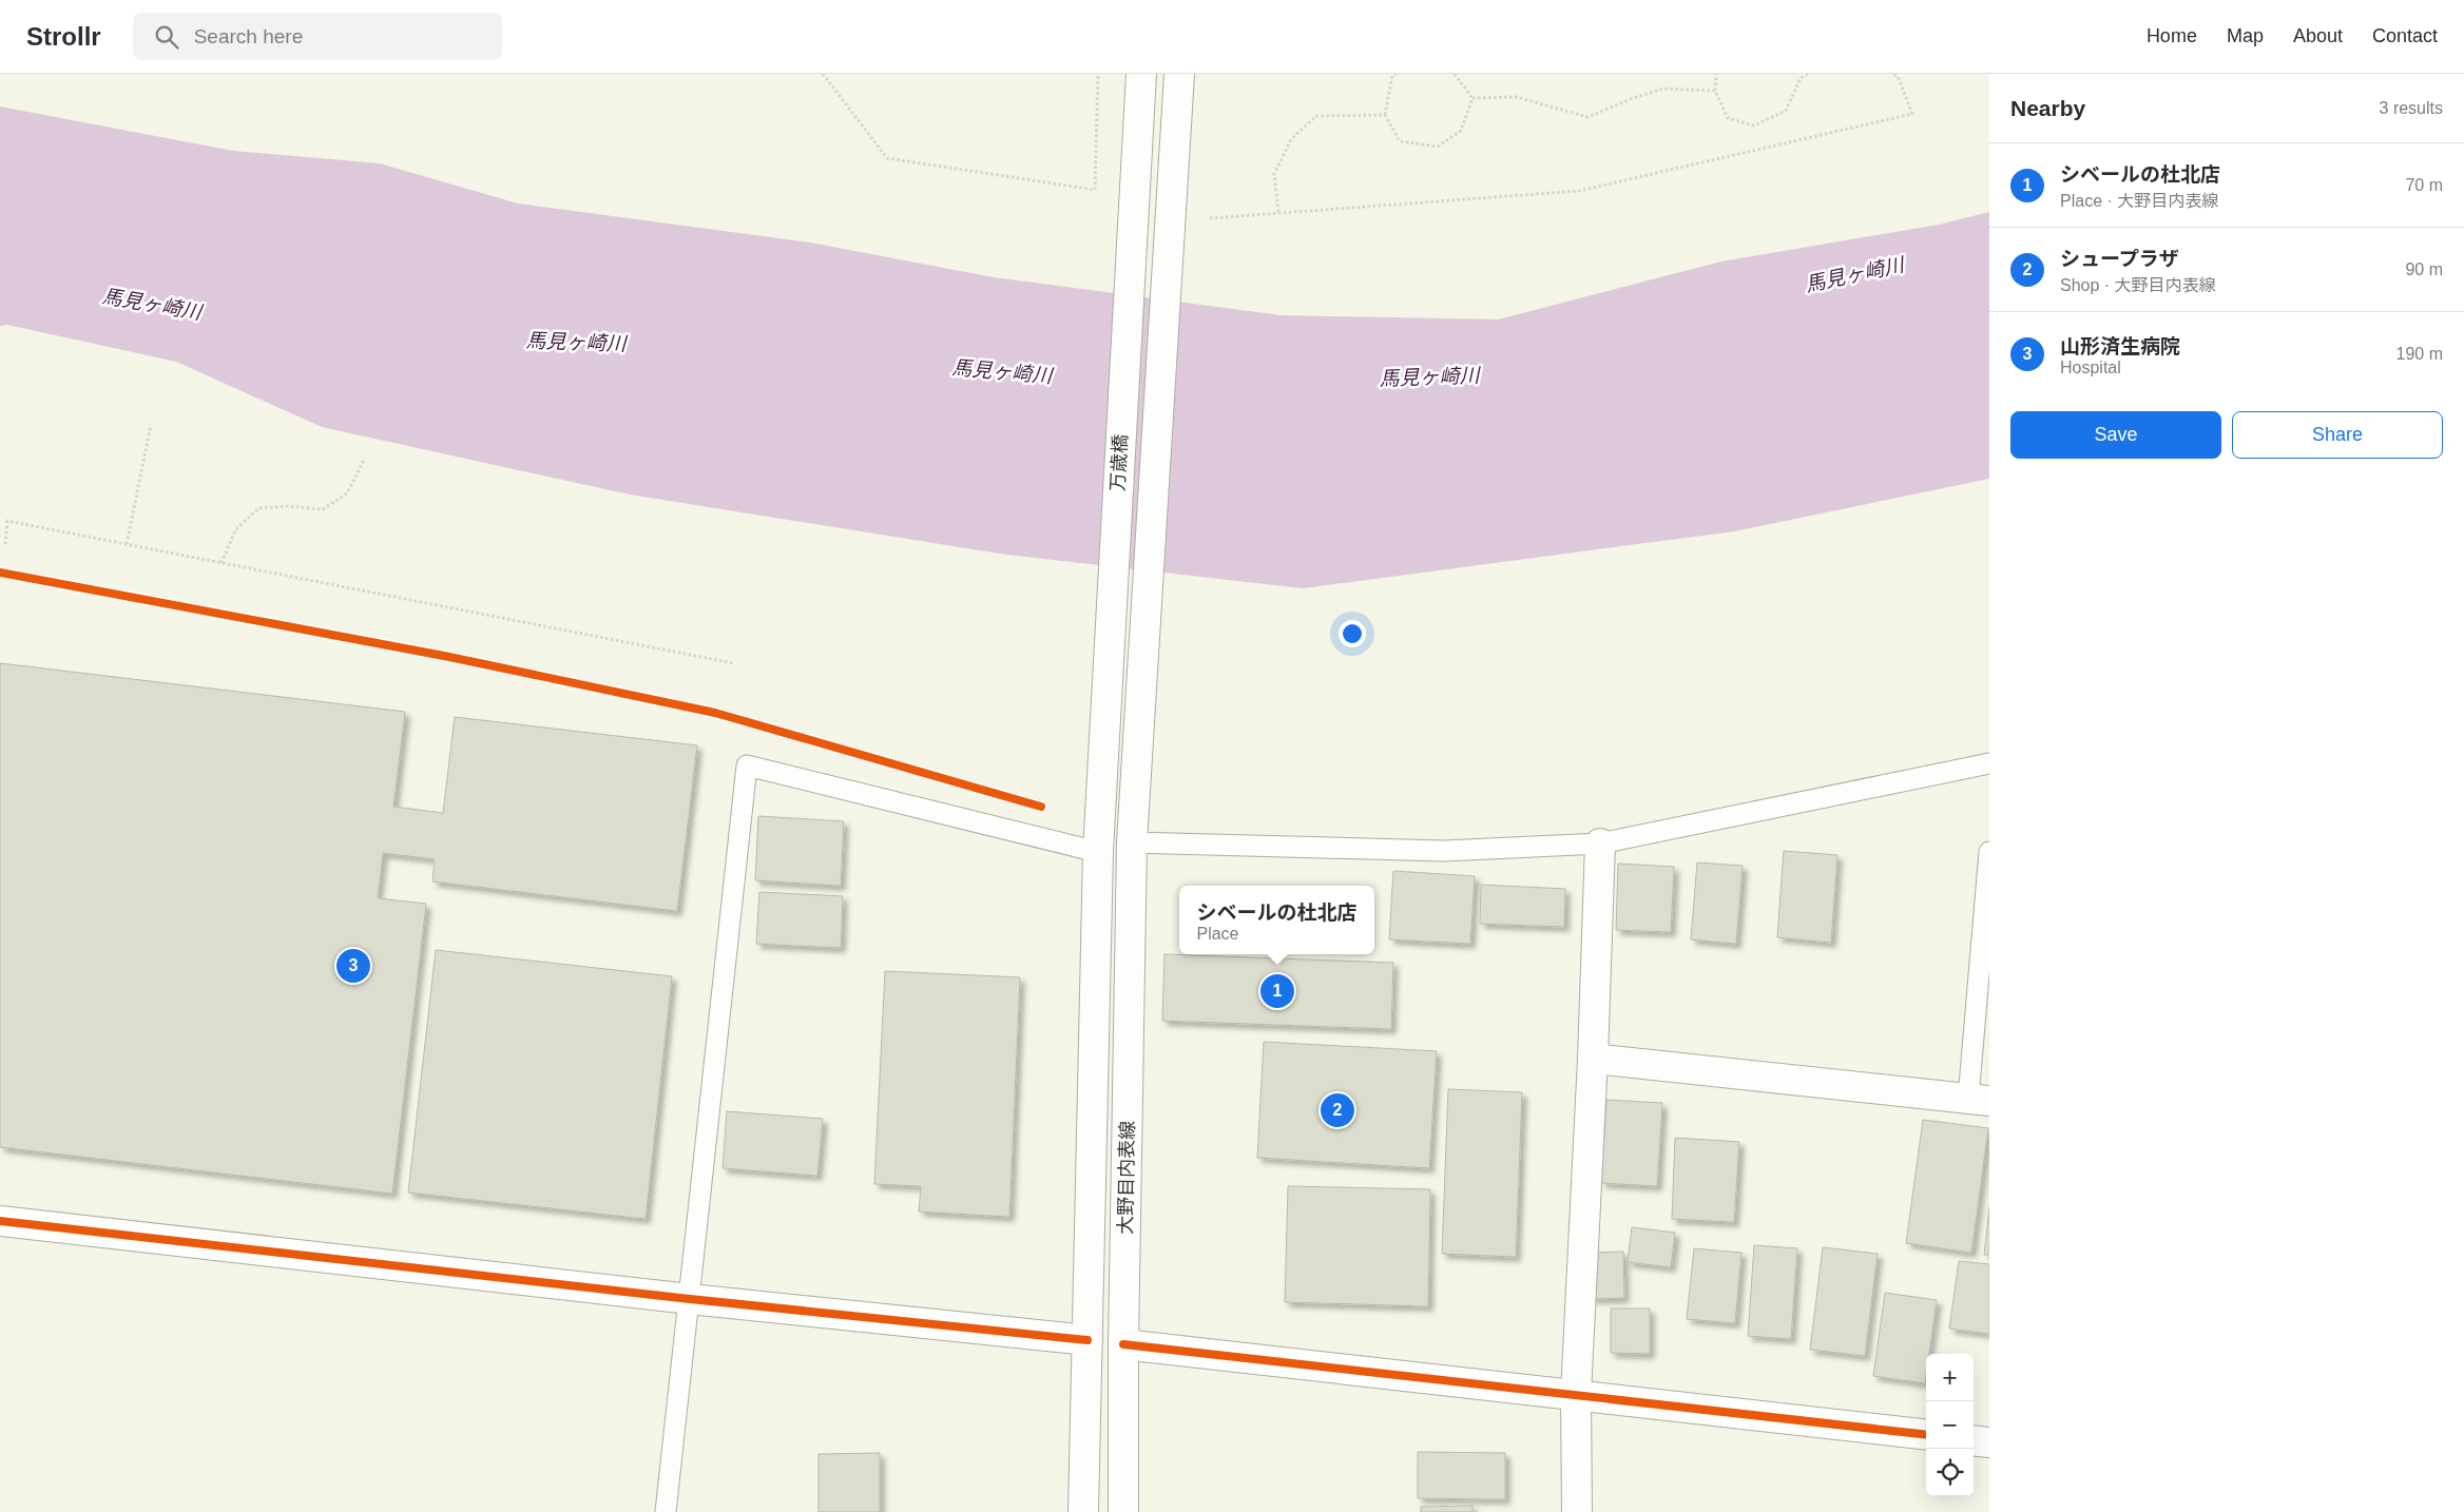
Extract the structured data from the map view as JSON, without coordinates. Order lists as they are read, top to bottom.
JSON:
{
  "streets": {
    "street": ["万歳橋", "大野目内表線"]
  },
  "crossings": [
    ["万歳橋", "大野目内表線"]
  ],
  "water": ["馬見ヶ崎川"],
  "page": {
    "header": "Strollr",
    "search": "Search here",
    "nav": [
      "Home",
      "Map",
      "About",
      "Contact"
    ],
    "heading": ["Nearby", "3 results"],
    "list": [
      {
        "mark": "1",
        "name": "シベールの杜北店",
        "note": "Place · 大野目内表線",
        "value": "70 m"
      },
      {
        "mark": "2",
        "name": "シュープラザ",
        "note": "Shop · 大野目内表線",
        "value": "90 m"
      },
      {
        "mark": "3",
        "name": "山形済生病院",
        "note": "Hospital",
        "value": "190 m"
      }
    ],
    "buttons": ["Save", "Share"],
    "popup": ["シベールの杜北店", "Place"],
    "pins": ["3", "1", "2"],
    "map_buttons": ["+", "−"]
  }
}
